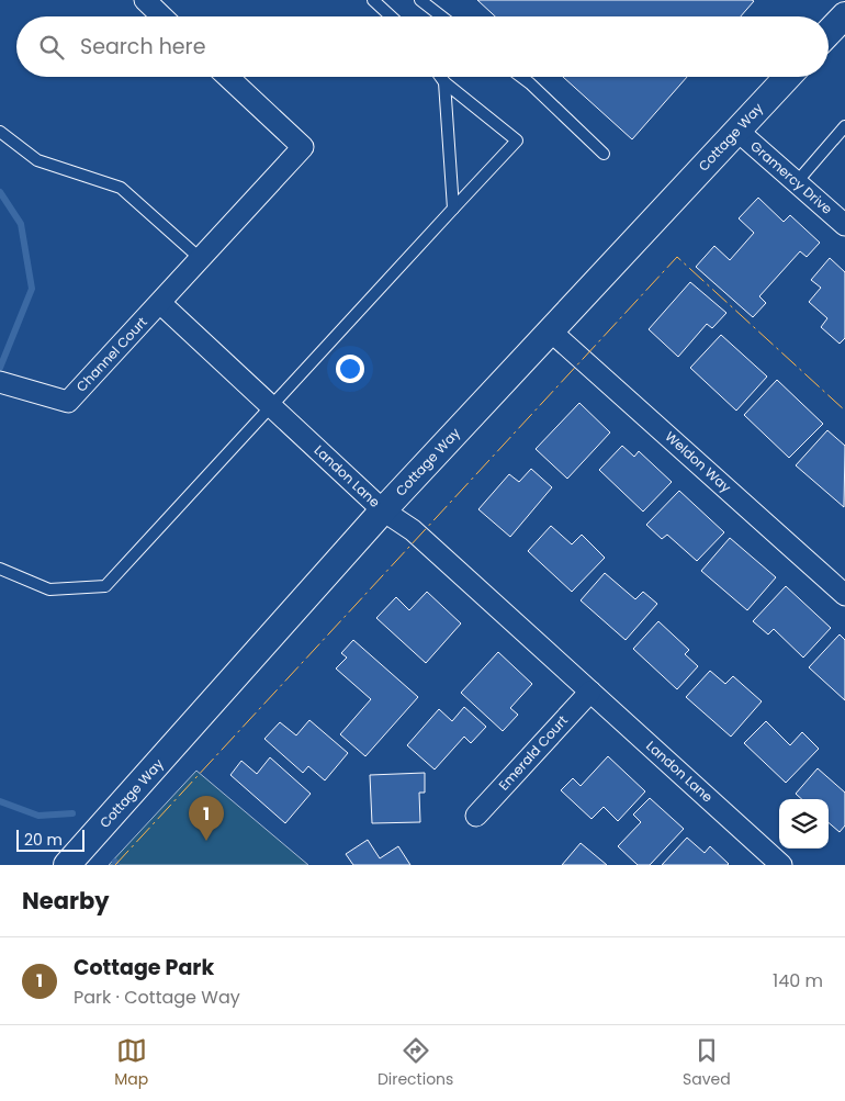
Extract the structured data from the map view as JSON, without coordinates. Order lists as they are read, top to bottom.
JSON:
{
  "streets": {
    "street": [
      "Cottage Way",
      "Gramercy Drive",
      "Channel Court",
      "Weldon Way",
      "Landon Lane",
      "Emerald Court"
    ]
  },
  "crossings": [
    ["Cottage Way", "Gramercy Drive"],
    ["Cottage Way", "Weldon Way"],
    ["Cottage Way", "Landon Lane"],
    ["Channel Court", "Landon Lane"],
    ["Landon Lane", "Emerald Court"]
  ],
  "scale_bar": "20 m",
  "page": {
    "search": "Search here",
    "pins": "1",
    "scale": "20 m",
    "heading": "Nearby",
    "list": [
      {
        "mark": "1",
        "name": "Cottage Park",
        "note": "Park · Cottage Way",
        "value": "140 m"
      }
    ],
    "nav": ["Map", "Directions", "Saved"]
  }
}
